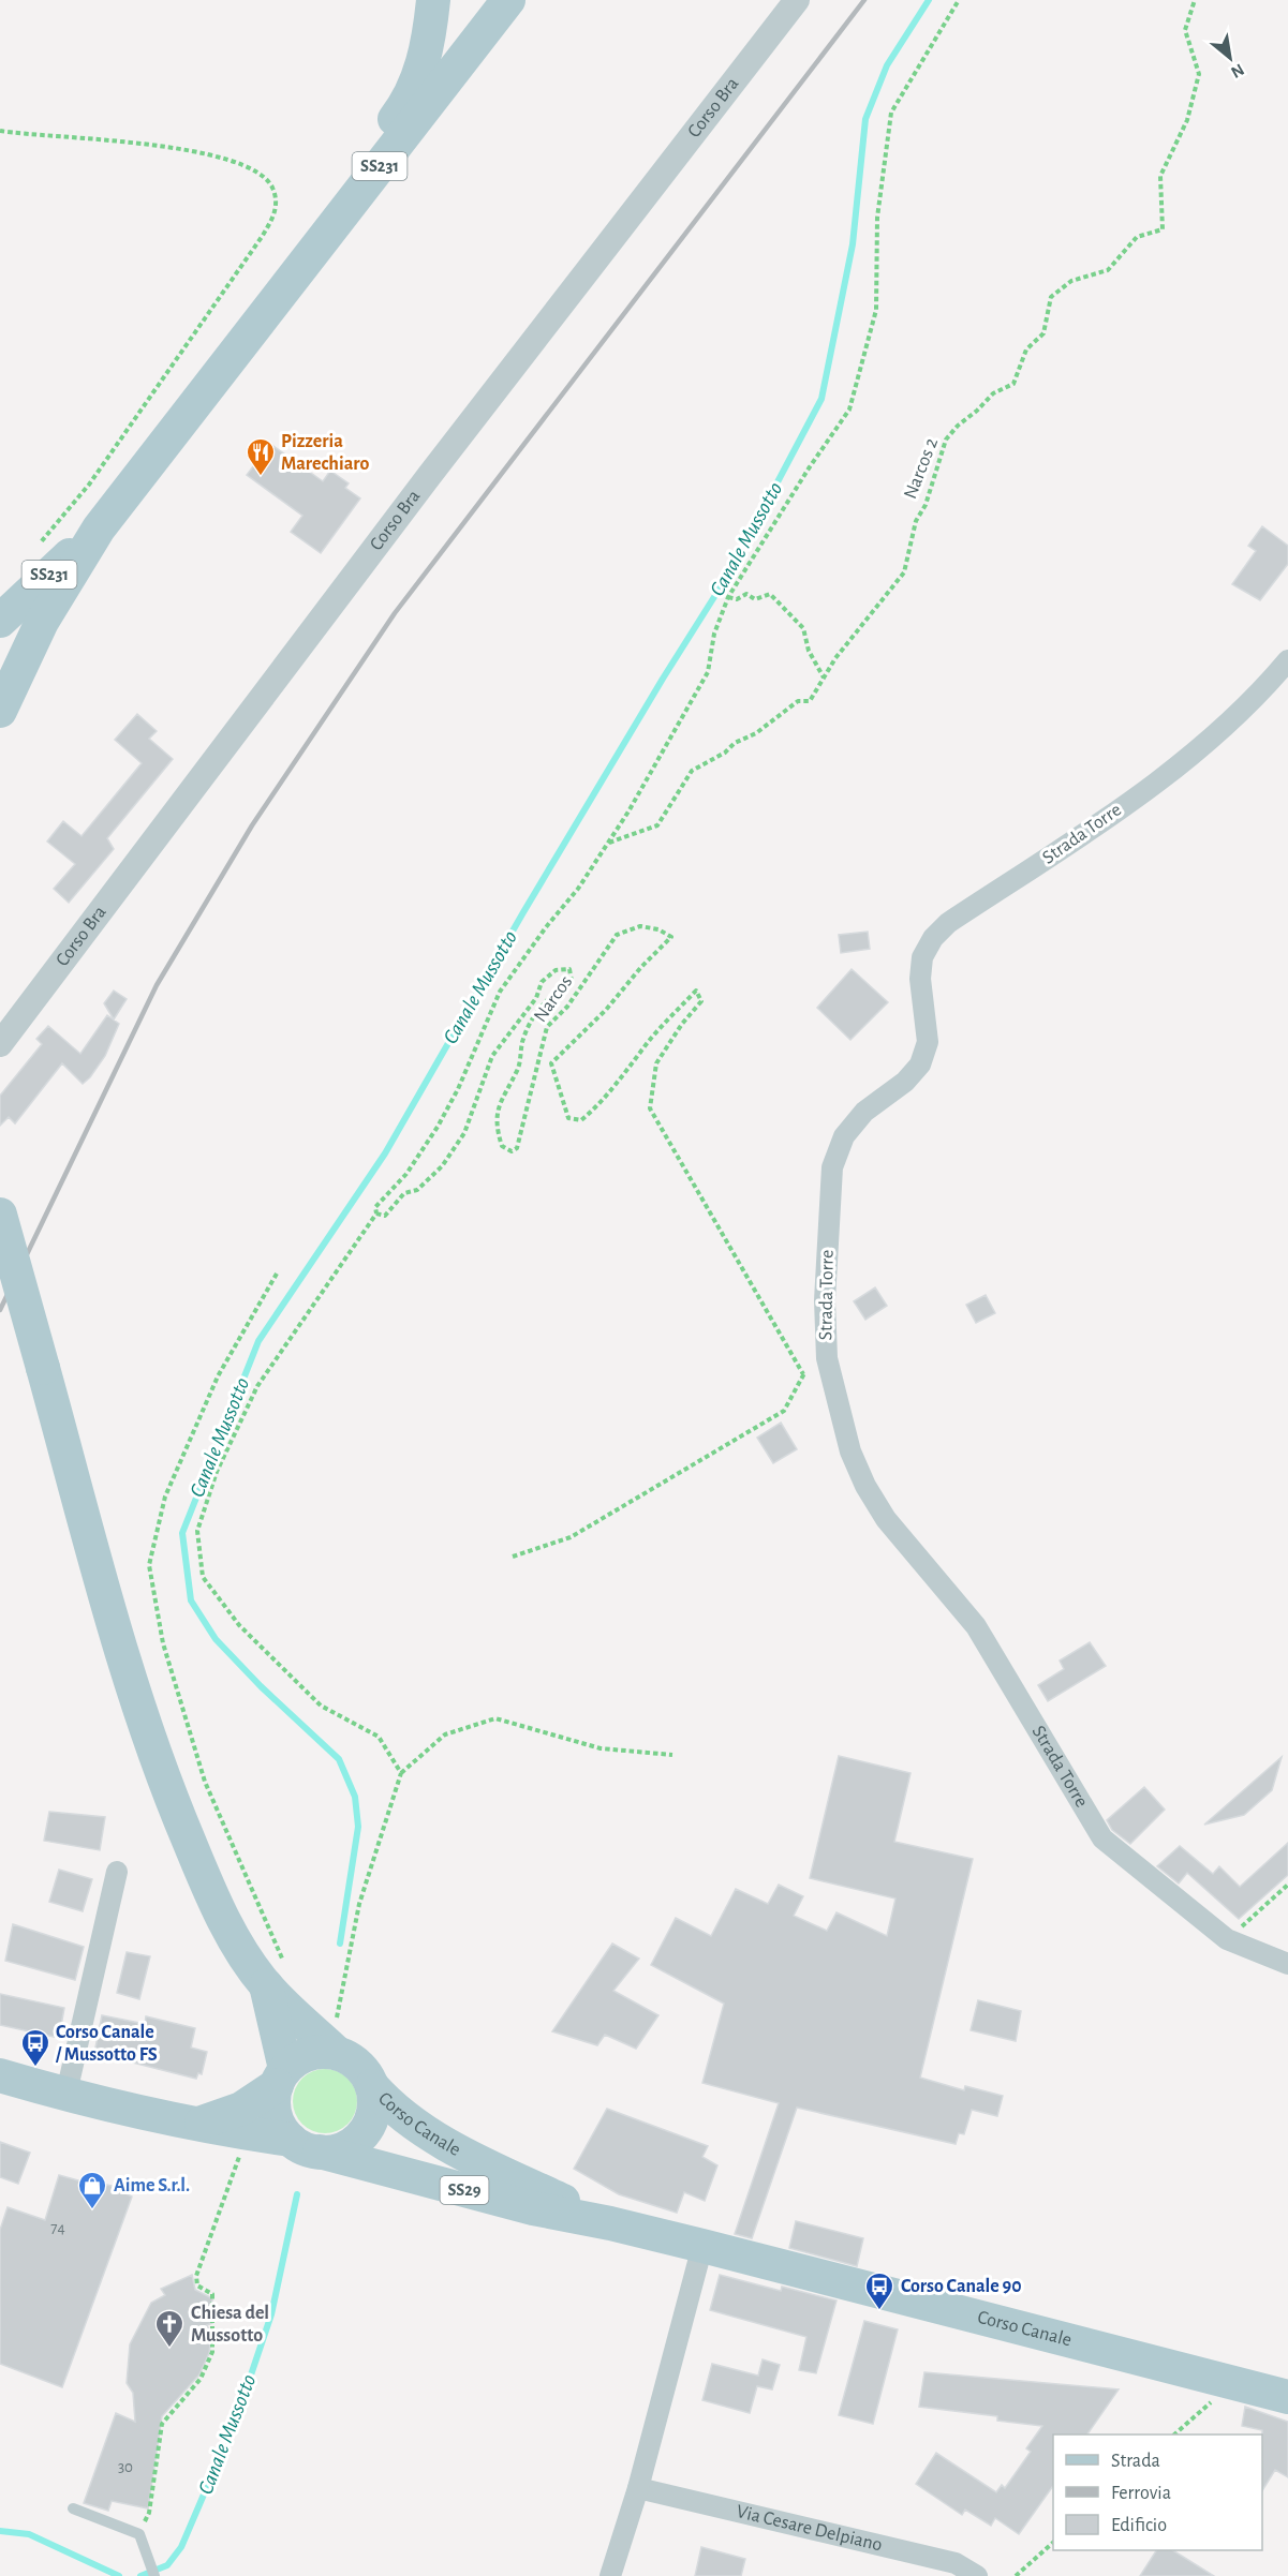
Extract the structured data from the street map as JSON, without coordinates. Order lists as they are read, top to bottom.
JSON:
{
  "streets": {
    "main road": ["SS231", "Corso Canale", "SS29"],
    "street": ["Corso Bra", "Strada Torre", "Via Cesare Delpiano"],
    "path": ["Narcos 2", "Narcos"]
  },
  "water": ["Canale Mussotto"],
  "places": {
    "restaurant": ["Pizzeria Marechiaro"],
    "bus stop": ["Corso Canale / Mussotto FS", "Corso Canale 90"],
    "shop": ["Aime S.r.l."],
    "church": ["Chiesa del Mussotto"]
  },
  "house_numbers": ["74", "30"],
  "legend": ["Strada", "Ferrovia", "Edificio"],
  "north": "bottom right"
}
